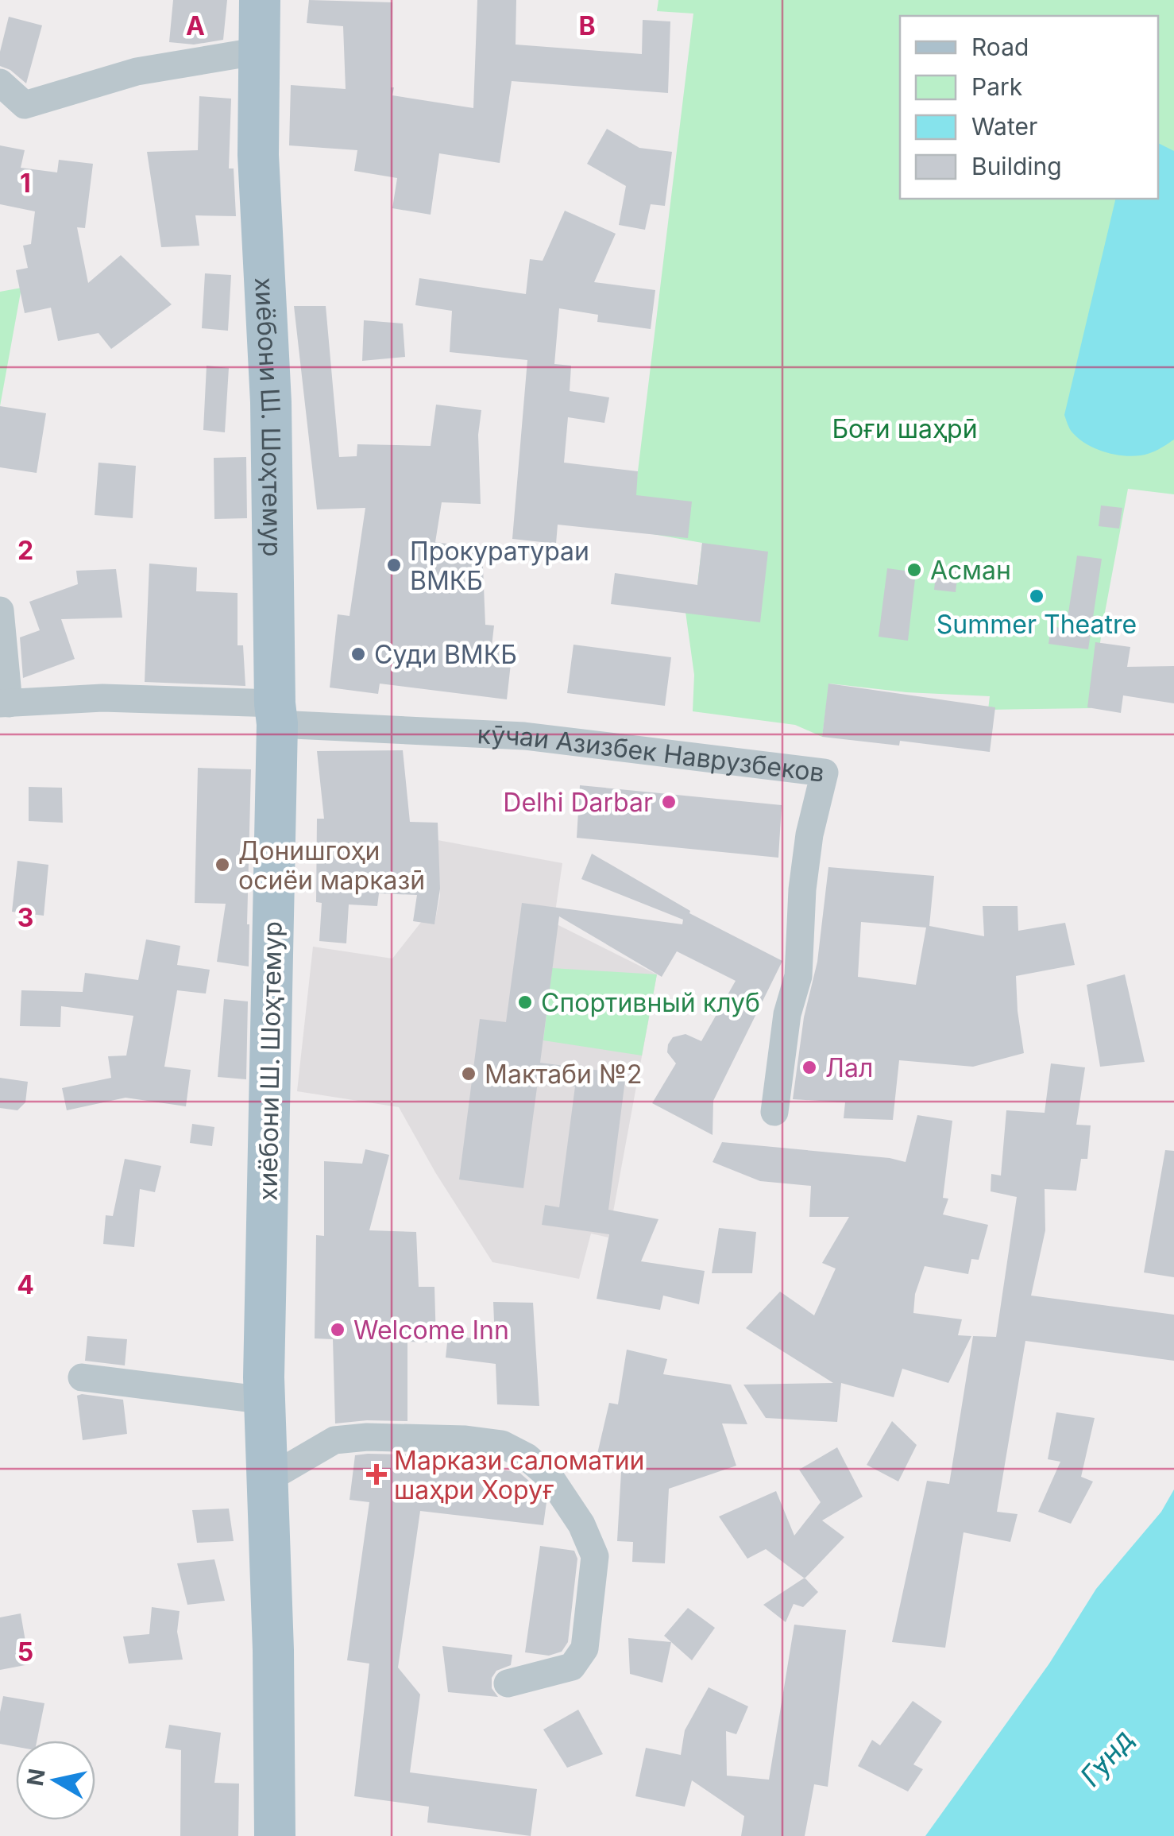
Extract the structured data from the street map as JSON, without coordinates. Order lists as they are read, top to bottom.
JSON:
{
  "streets": {
    "main road": ["хиёбони Ш. Шоҳтемур"],
    "street": ["кӯчаи Азизбек Наврузбеков"]
  },
  "crossings": [
    ["хиёбони Ш. Шоҳтемур", "кӯчаи Азизбек Наврузбеков"]
  ],
  "water": ["Ғунд"],
  "parks": ["Боғи шаҳрӣ"],
  "places": {
    "other": [
      "Прокуратураи ВМКБ",
      "Асман",
      "Summer Theatre",
      "Суди ВМКБ",
      "Delhi Darbar",
      "Донишгоҳи осиёи марказӣ",
      "Спортивный клуб",
      "Лал",
      "Мактаби №2",
      "Welcome Inn"
    ],
    "health": ["Маркази саломатии шаҳри Хоруғ"]
  },
  "legend": [
    "Road",
    "Park",
    "Water",
    "Building"
  ],
  "north": "left",
  "grid": {
    "columns": ["A", "B"],
    "rows": [
      "1",
      "2",
      "3",
      "4",
      "5"
    ]
  }
}
